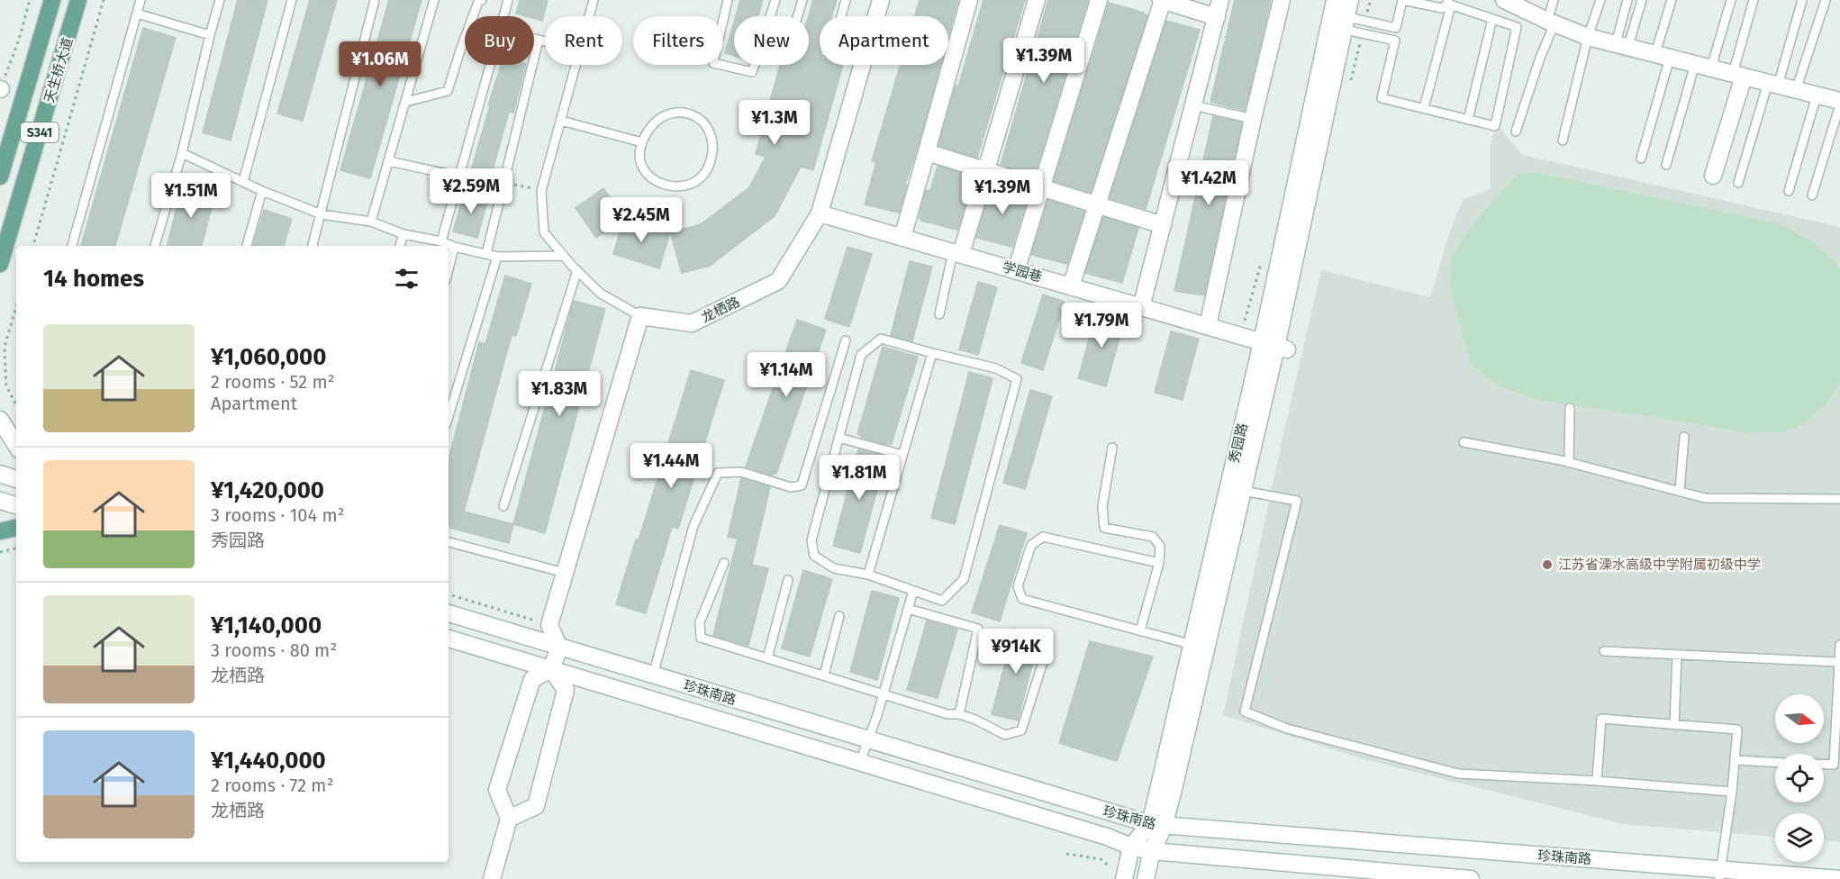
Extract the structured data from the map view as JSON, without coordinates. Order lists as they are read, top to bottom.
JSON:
{
  "streets": {
    "main road": ["天生桥大道", "S341"],
    "street": [
      "学园巷",
      "龙栖路",
      "秀园路",
      "珍珠南路"
    ]
  },
  "crossings": [
    ["学园巷", "龙栖路"],
    ["学园巷", "秀园路"],
    ["秀园路", "珍珠南路"]
  ],
  "places": ["江苏省溧水高级中学附属初级中学"],
  "north": "right",
  "page": {
    "chip": [
      "Buy",
      "Rent",
      "Filters",
      "New",
      "Apartment"
    ],
    "price": [
      "¥1.39M",
      "¥1.06M",
      "¥1.3M",
      "¥1.42M",
      "¥2.59M",
      "¥1.39M",
      "¥1.51M",
      "¥2.45M",
      "¥1.79M",
      "¥1.14M",
      "¥1.83M",
      "¥1.44M",
      "¥1.81M",
      "¥914K"
    ],
    "heading": "14 homes",
    "list": [
      {
        "name": "¥1,060,000",
        "note": "2 rooms · 52 m² · Apartment"
      },
      {
        "name": "¥1,420,000",
        "note": "3 rooms · 104 m² · 秀园路"
      },
      {
        "name": "¥1,140,000",
        "note": "3 rooms · 80 m² · 龙栖路"
      },
      {
        "name": "¥1,440,000",
        "note": "2 rooms · 72 m² · 龙栖路"
      }
    ]
  }
}
